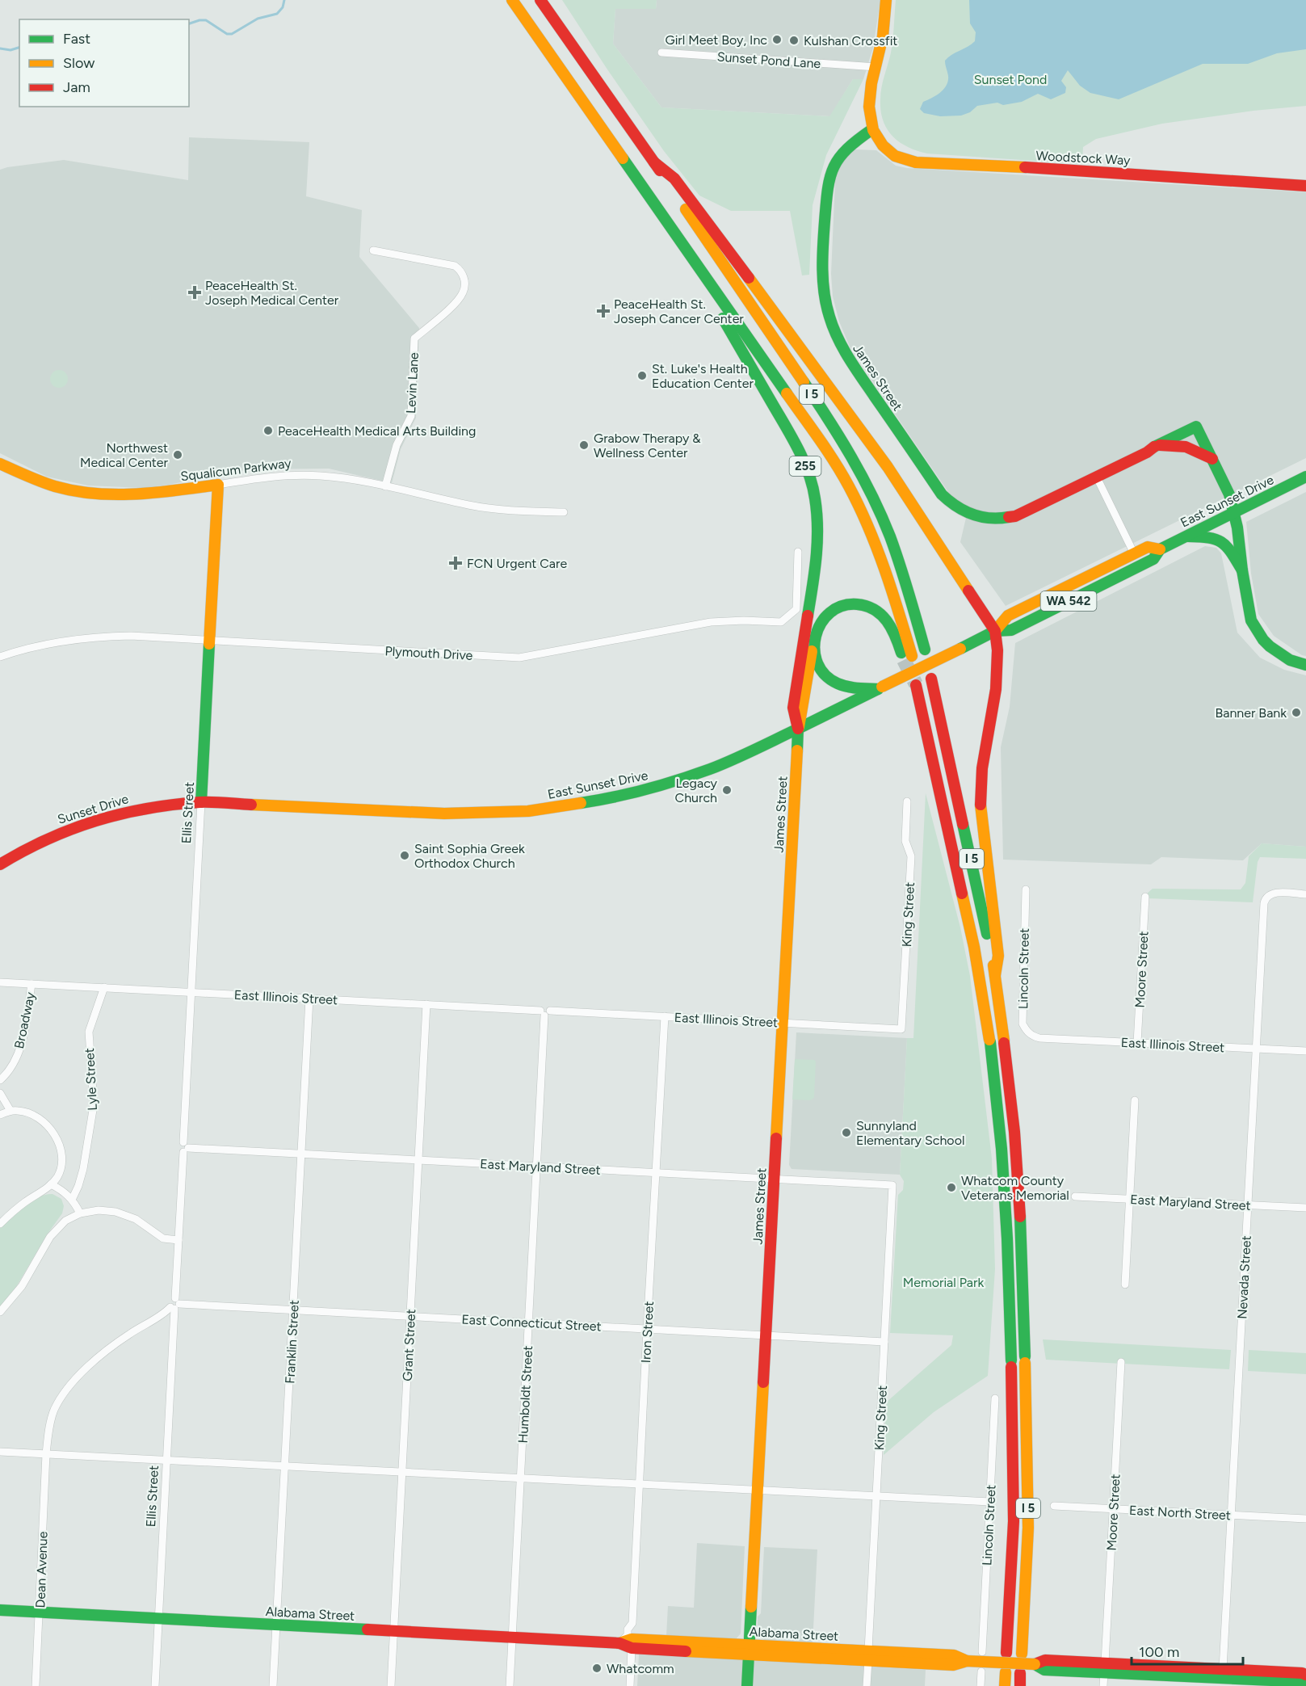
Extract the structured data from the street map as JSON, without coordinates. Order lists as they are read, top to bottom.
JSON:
{
  "streets": {
    "main road": [
      "Woodstock Way",
      "James Street",
      "I 5",
      "255",
      "Squalicum Parkway",
      "East Sunset Drive",
      "WA 542",
      "Sunset Drive",
      "Ellis Street",
      "Alabama Street"
    ],
    "street": [
      "Sunset Pond Lane",
      "Levin Lane",
      "Plymouth Drive",
      "King Street",
      "Lincoln Street",
      "Moore Street",
      "East Illinois Street",
      "Broadway",
      "Lyle Street",
      "East Maryland Street",
      "Nevada Street",
      "East Connecticut Street",
      "Iron Street",
      "Franklin Street",
      "Grant Street",
      "Humboldt Street",
      "East North Street",
      "Dean Avenue"
    ]
  },
  "crossings": [
    ["Woodstock Way", "James Street"],
    ["James Street", "255"],
    ["James Street", "East Sunset Drive"],
    ["James Street", "East Illinois Street"],
    ["James Street", "East Maryland Street"],
    ["James Street", "East Connecticut Street"],
    ["James Street", "Alabama Street"],
    ["Levin Lane", "Squalicum Parkway"],
    ["I 5", "255"],
    ["255", "East Sunset Drive"],
    ["Squalicum Parkway", "Ellis Street"],
    ["East Sunset Drive", "Sunset Drive"],
    ["East Sunset Drive", "Ellis Street"],
    ["Plymouth Drive", "Ellis Street"],
    ["Sunset Drive", "Ellis Street"],
    ["Ellis Street", "East Illinois Street"],
    ["Ellis Street", "East Maryland Street"],
    ["Ellis Street", "East Connecticut Street"],
    ["Ellis Street", "Dean Avenue"],
    ["Ellis Street", "Alabama Street"],
    ["King Street", "East Illinois Street"],
    ["King Street", "East Maryland Street"],
    ["King Street", "East Connecticut Street"],
    ["King Street", "Alabama Street"],
    ["Lincoln Street", "East Illinois Street"],
    ["Moore Street", "East Illinois Street"],
    ["Moore Street", "East North Street"],
    ["Moore Street", "Alabama Street"],
    ["East Illinois Street", "Broadway"],
    ["East Illinois Street", "Lyle Street"],
    ["East Illinois Street", "Nevada Street"],
    ["East Illinois Street", "Iron Street"],
    ["East Illinois Street", "Franklin Street"],
    ["East Illinois Street", "Grant Street"],
    ["East Illinois Street", "Humboldt Street"],
    ["East Maryland Street", "Nevada Street"],
    ["East Maryland Street", "Iron Street"],
    ["East Maryland Street", "Franklin Street"],
    ["East Maryland Street", "Grant Street"],
    ["East Maryland Street", "Humboldt Street"],
    ["Nevada Street", "East North Street"],
    ["Nevada Street", "Alabama Street"],
    ["East Connecticut Street", "Iron Street"],
    ["East Connecticut Street", "Franklin Street"],
    ["East Connecticut Street", "Grant Street"],
    ["East Connecticut Street", "Humboldt Street"],
    ["East Connecticut Street", "Dean Avenue"],
    ["Iron Street", "Alabama Street"],
    ["Franklin Street", "Alabama Street"],
    ["Grant Street", "Alabama Street"],
    ["Humboldt Street", "Alabama Street"],
    ["Dean Avenue", "Alabama Street"]
  ],
  "parks": ["Sunset Pond", "Memorial Park"],
  "places": {
    "other": [
      "Girl Meet Boy, Inc",
      "Kulshan Crossfit",
      "St. Luke's Health Education Center",
      "PeaceHealth Medical Arts Building",
      "Grabow Therapy & Wellness Center",
      "Northwest Medical Center",
      "Banner Bank",
      "Legacy Church",
      "Saint Sophia Greek Orthodox Church",
      "Sunnyland Elementary School",
      "Whatcom County Veterans Memorial",
      "Whatcomm"
    ],
    "health": ["PeaceHealth St. Joseph Medical Center", "PeaceHealth St. Joseph Cancer Center", "FCN Urgent Care"]
  },
  "legend": ["Fast", "Slow", "Jam"],
  "scale_bar": "100 m"
}
